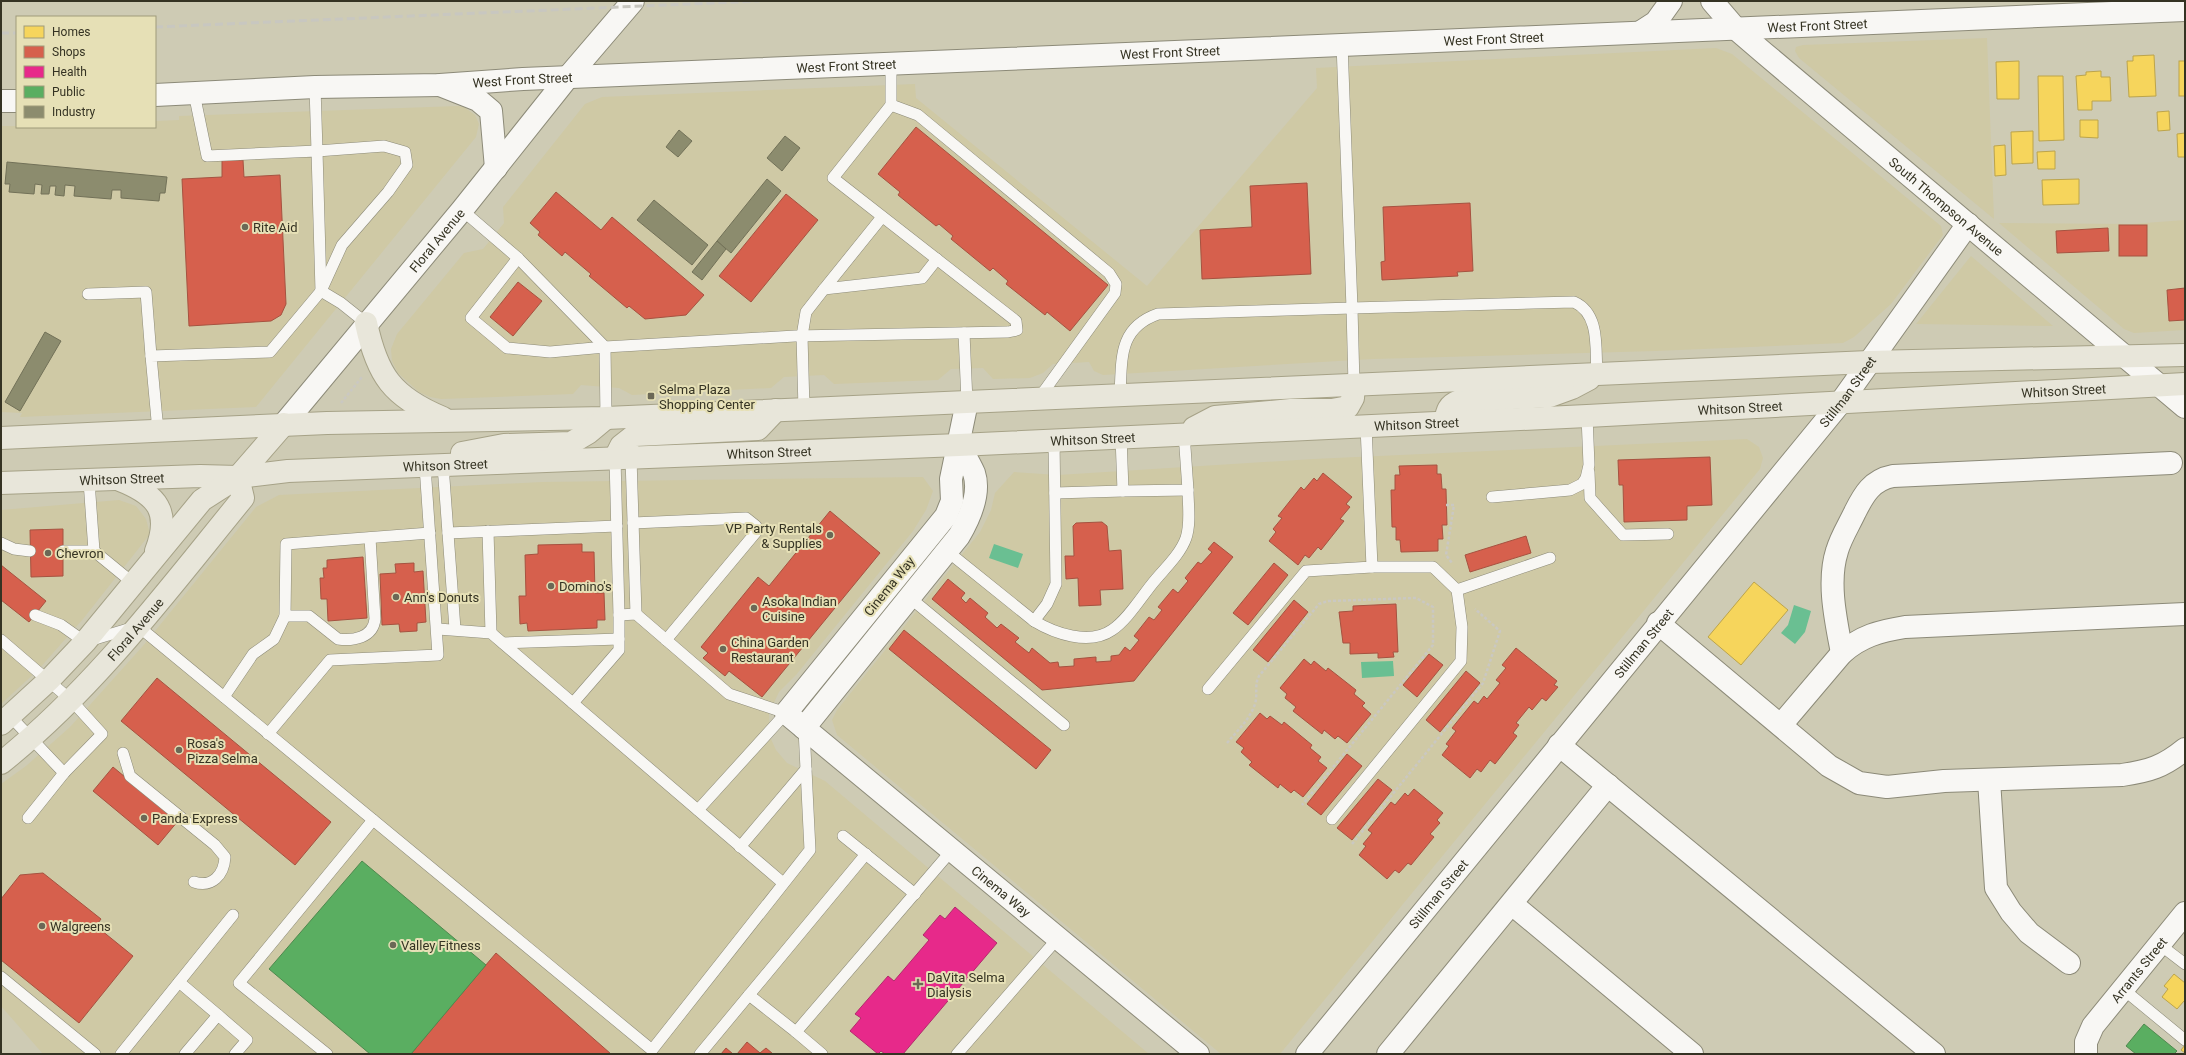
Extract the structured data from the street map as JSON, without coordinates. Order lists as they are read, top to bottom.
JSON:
{
  "streets": {
    "main road": ["Floral Avenue", "Whitson Street"],
    "street": [
      "West Front Street",
      "South Thompson Avenue",
      "Stillman Street",
      "Cinema Way",
      "Arrants Street"
    ]
  },
  "crossings": [
    ["West Front Street", "South Thompson Avenue"],
    ["West Front Street", "Floral Avenue"],
    ["South Thompson Avenue", "Whitson Street"],
    ["South Thompson Avenue", "Stillman Street"],
    ["Floral Avenue", "Whitson Street"],
    ["Whitson Street", "Stillman Street"],
    ["Whitson Street", "Cinema Way"]
  ],
  "places": {
    "other": [
      "Rite Aid",
      "VP Party Rentals & Supplies",
      "Chevron",
      "Domino's",
      "Ann's Donuts",
      "Asoka Indian Cuisine",
      "China Garden Restaurant",
      "Rosa's Pizza Selma",
      "Panda Express",
      "Walgreens",
      "Valley Fitness"
    ],
    "transit": ["Selma Plaza Shopping Center"],
    "health": ["DaVita Selma Dialysis"]
  },
  "legend": [
    "Homes",
    "Shops",
    "Health",
    "Public",
    "Industry"
  ]
}
